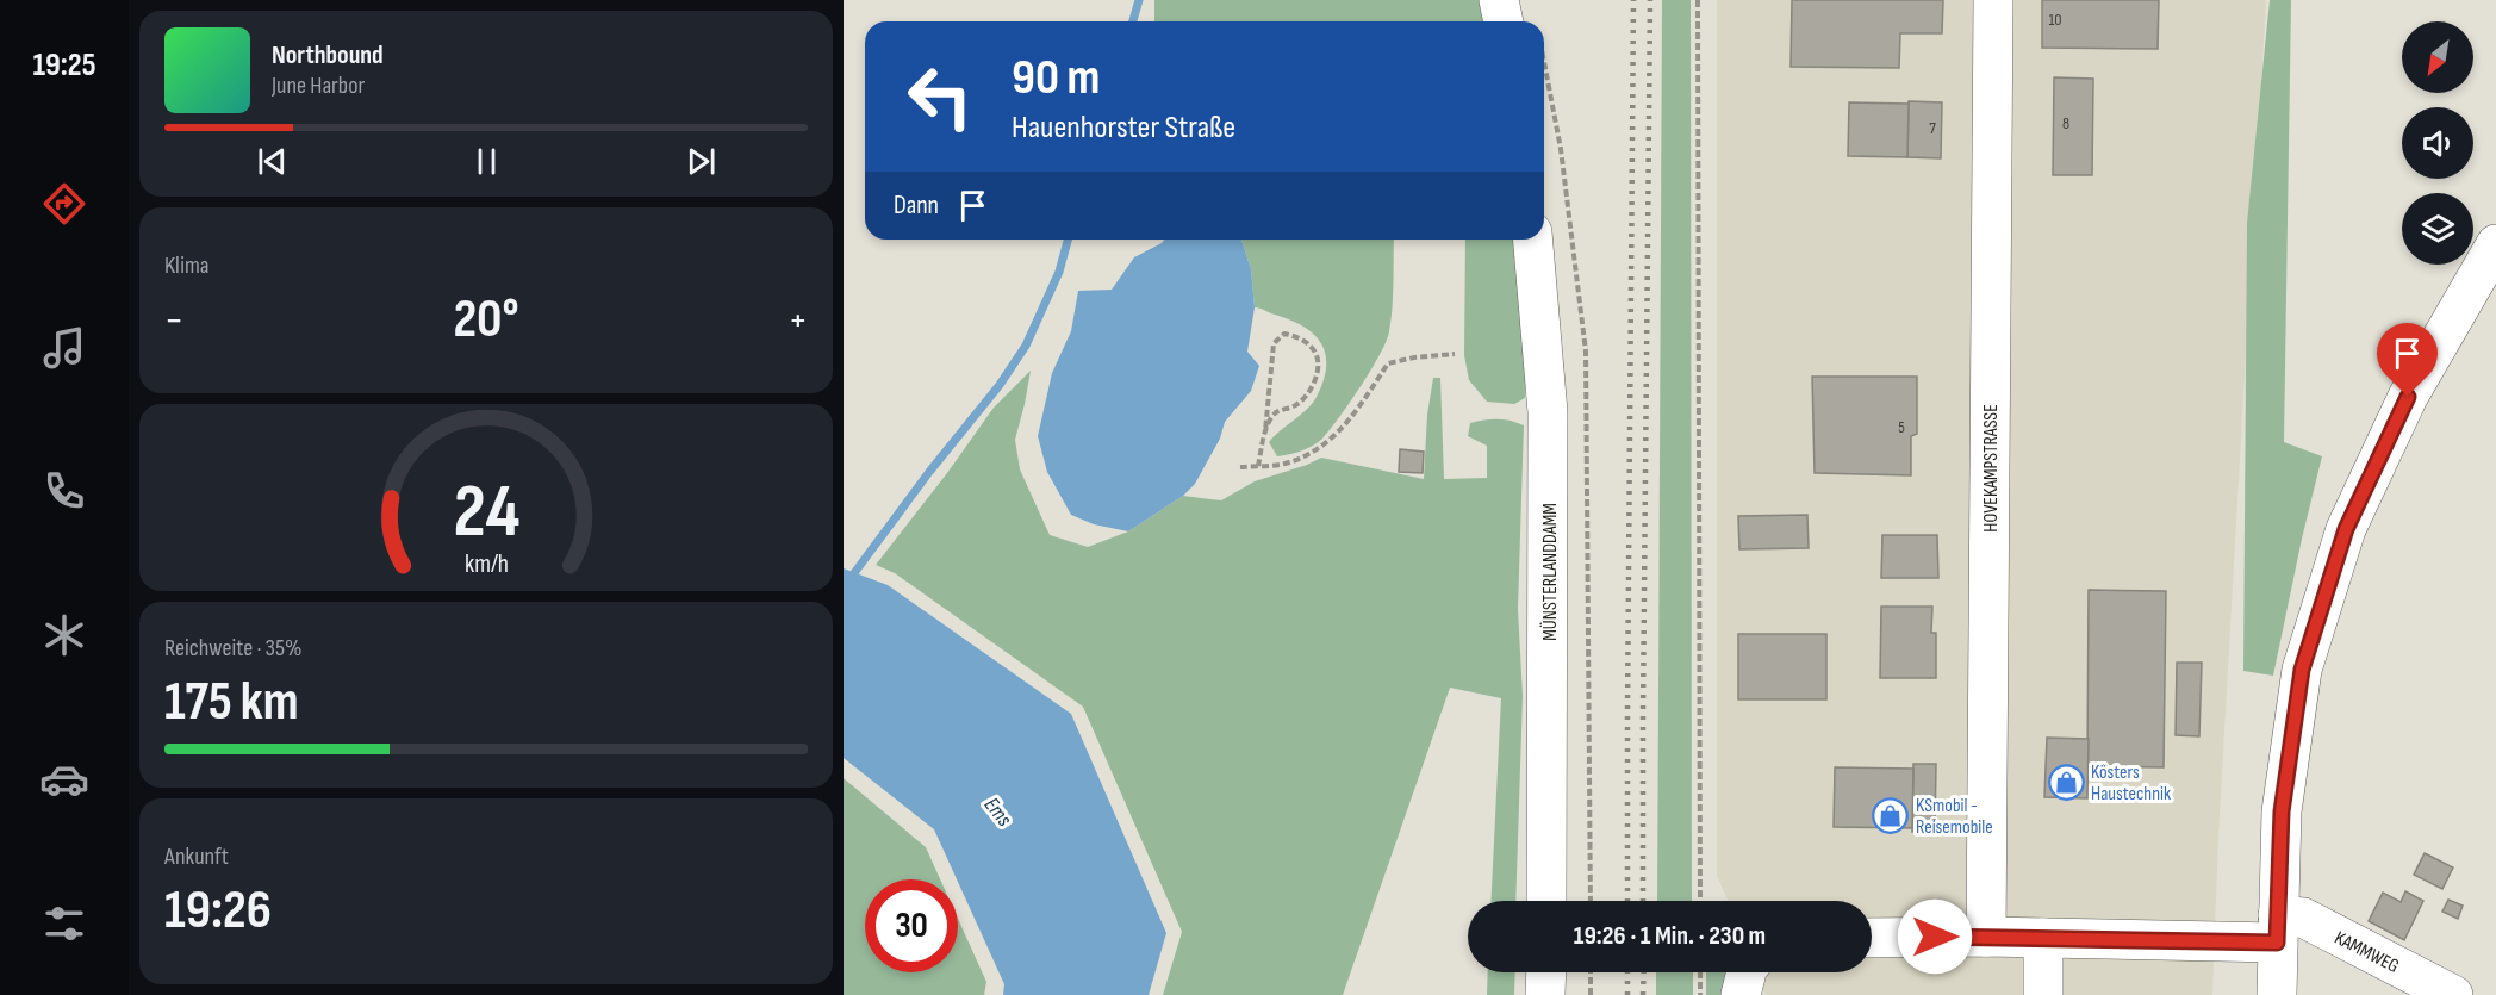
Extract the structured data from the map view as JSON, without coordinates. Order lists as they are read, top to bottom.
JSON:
{
  "streets": {
    "street": ["HOVEKAMPSTRASSE", "MÜNSTERLANDDAMM", "KAMMWEG"]
  },
  "crossings": [
    ["HOVEKAMPSTRASSE", "KAMMWEG"]
  ],
  "water": ["Ems"],
  "places": {
    "shop": ["Kösters Haustechnik", "KSmobil - Reisemobile"]
  },
  "house_numbers": [
    "10",
    "8",
    "7",
    "5"
  ],
  "north": "bottom left",
  "page": {
    "tabs": "19:25",
    "turn": ["90 m", "Hauenhorster Straße"],
    "song": ["Northbound", "June Harbor"],
    "then": "Dann",
    "tile": [
      "Klima",
      ["Reichweite · 35%", "175 km"],
      ["Ankunft", "19:26"]
    ],
    "heat": ["−", "20°", "+"],
    "limit": "30",
    "trip": "19:26 · 1 Min. · 230 m",
    "gauge": ["24", "km/h"]
  }
}
